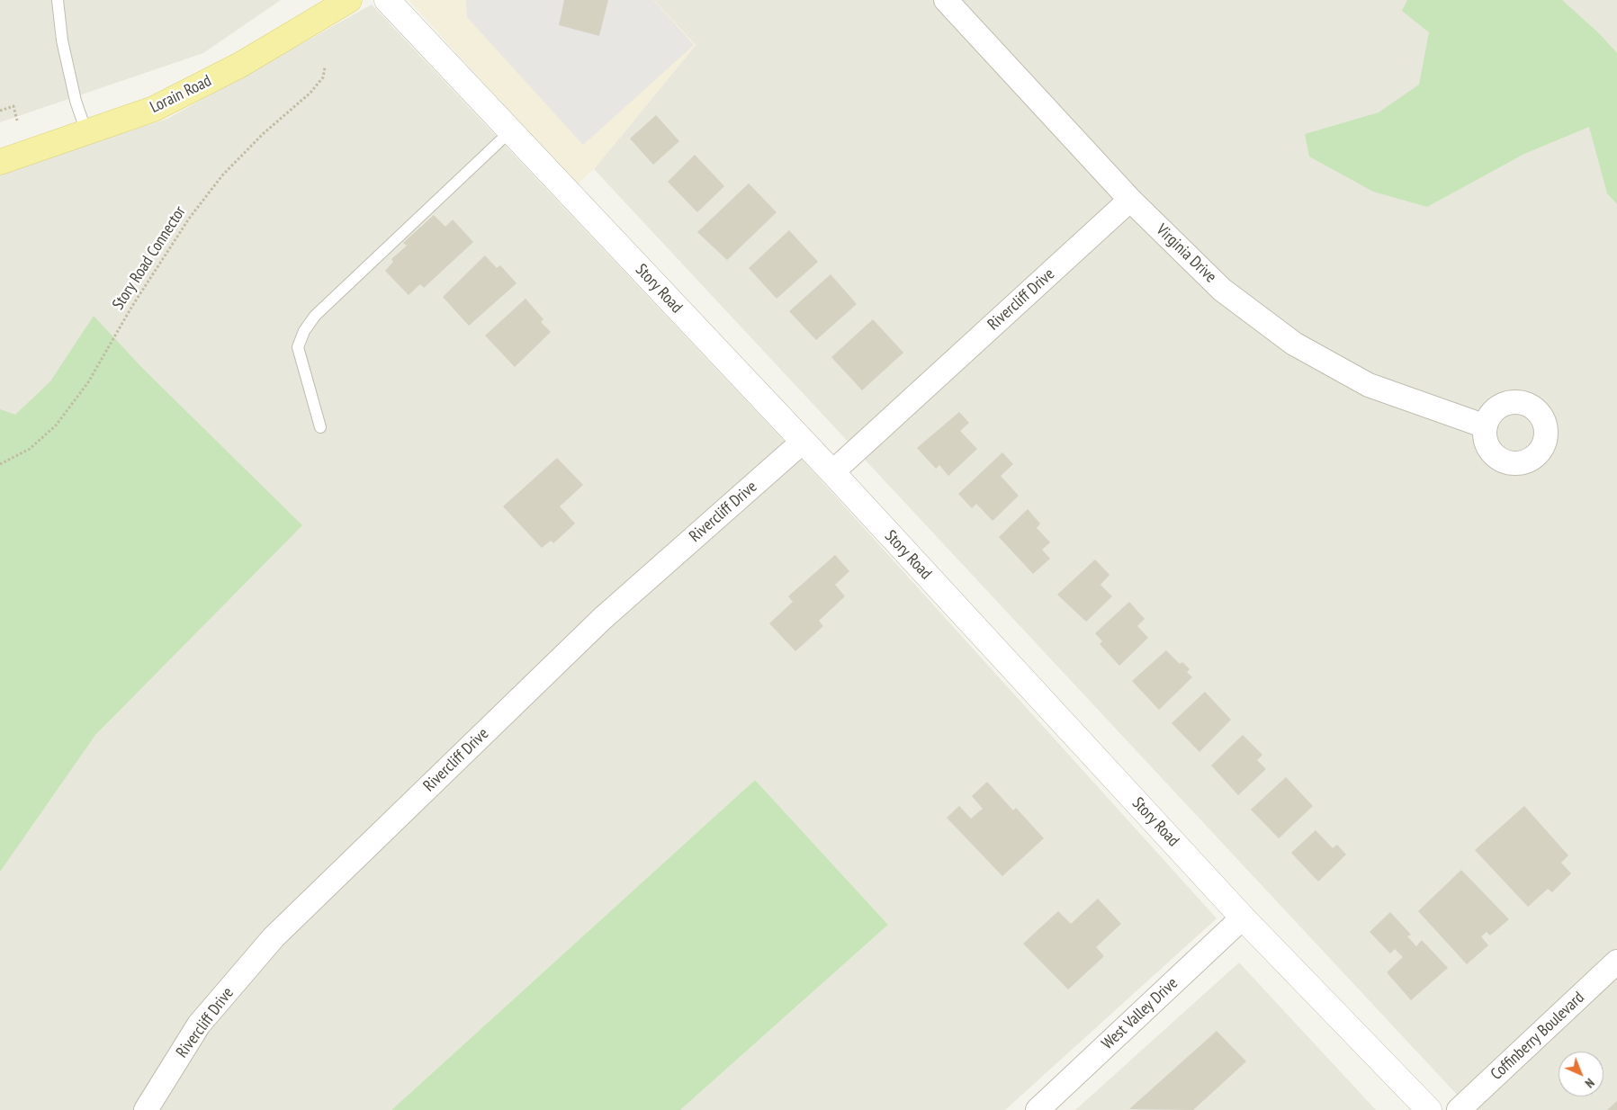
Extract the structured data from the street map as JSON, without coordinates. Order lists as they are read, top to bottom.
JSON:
{
  "streets": {
    "main road": ["Lorain Road"],
    "street": [
      "Virginia Drive",
      "Story Road",
      "Rivercliff Drive",
      "West Valley Drive",
      "Coffinberry Boulevard"
    ],
    "path": ["Story Road Connector"]
  },
  "crossings": [
    ["Virginia Drive", "Rivercliff Drive"],
    ["Story Road", "Rivercliff Drive"],
    ["Story Road", "West Valley Drive"]
  ],
  "north": "bottom right"
}
